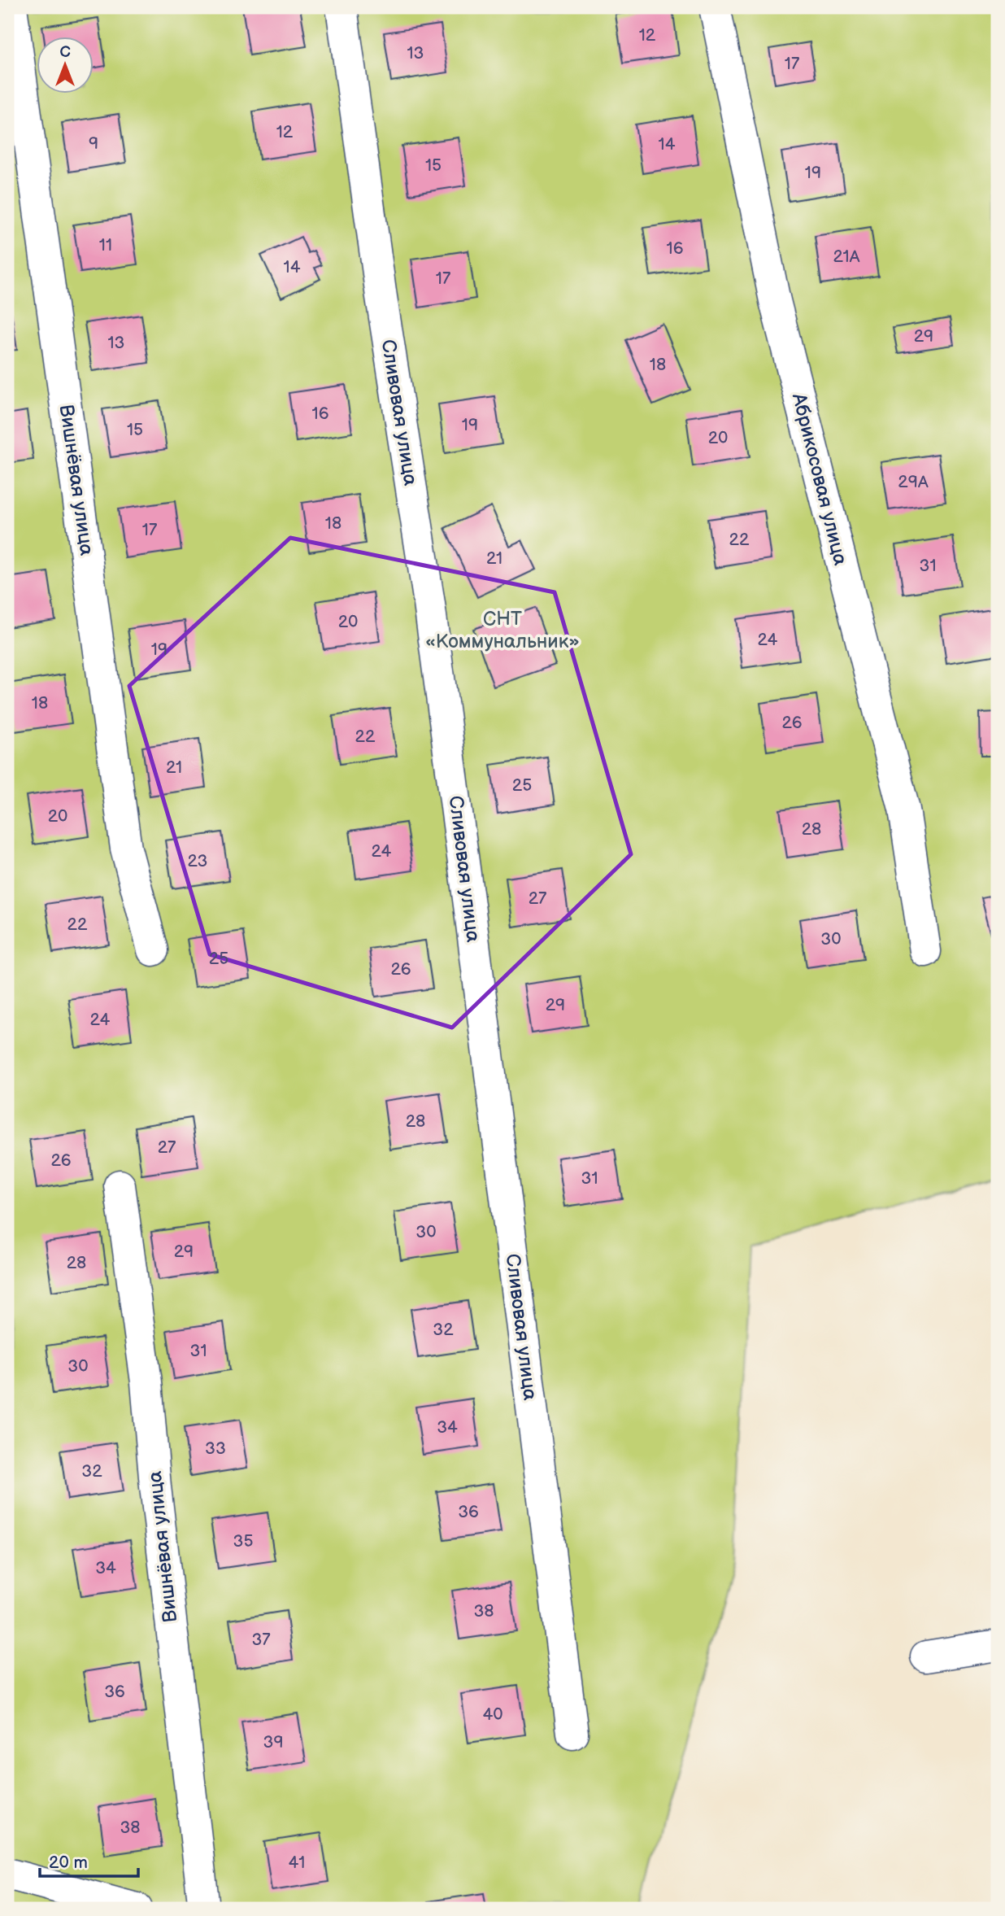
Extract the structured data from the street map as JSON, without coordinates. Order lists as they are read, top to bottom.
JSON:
{
  "streets": {
    "street": ["Сливовая улица", "Абрикосовая улица", "Вишнёвая улица"]
  },
  "parks": ["СНТ «Коммунальник»"],
  "house_numbers": [
    "12",
    "13",
    "17",
    "12",
    "9",
    "14",
    "15",
    "19",
    "11",
    "16",
    "21А",
    "14",
    "17",
    "29",
    "13",
    "18",
    "16",
    "19",
    "15",
    "20",
    "29А",
    "18",
    "17",
    "22",
    "21",
    "31",
    "20",
    "24",
    "19",
    "18",
    "26",
    "22",
    "21",
    "25",
    "20",
    "28",
    "24",
    "23",
    "27",
    "22",
    "30",
    "25",
    "26",
    "29",
    "24",
    "28",
    "27",
    "26",
    "31",
    "30",
    "29",
    "28",
    "32",
    "31",
    "30",
    "34",
    "33",
    "32",
    "36",
    "35",
    "34",
    "38",
    "37",
    "36",
    "40",
    "39",
    "38",
    "41"
  ],
  "scale_bar": "20 m",
  "north": "top"
}
